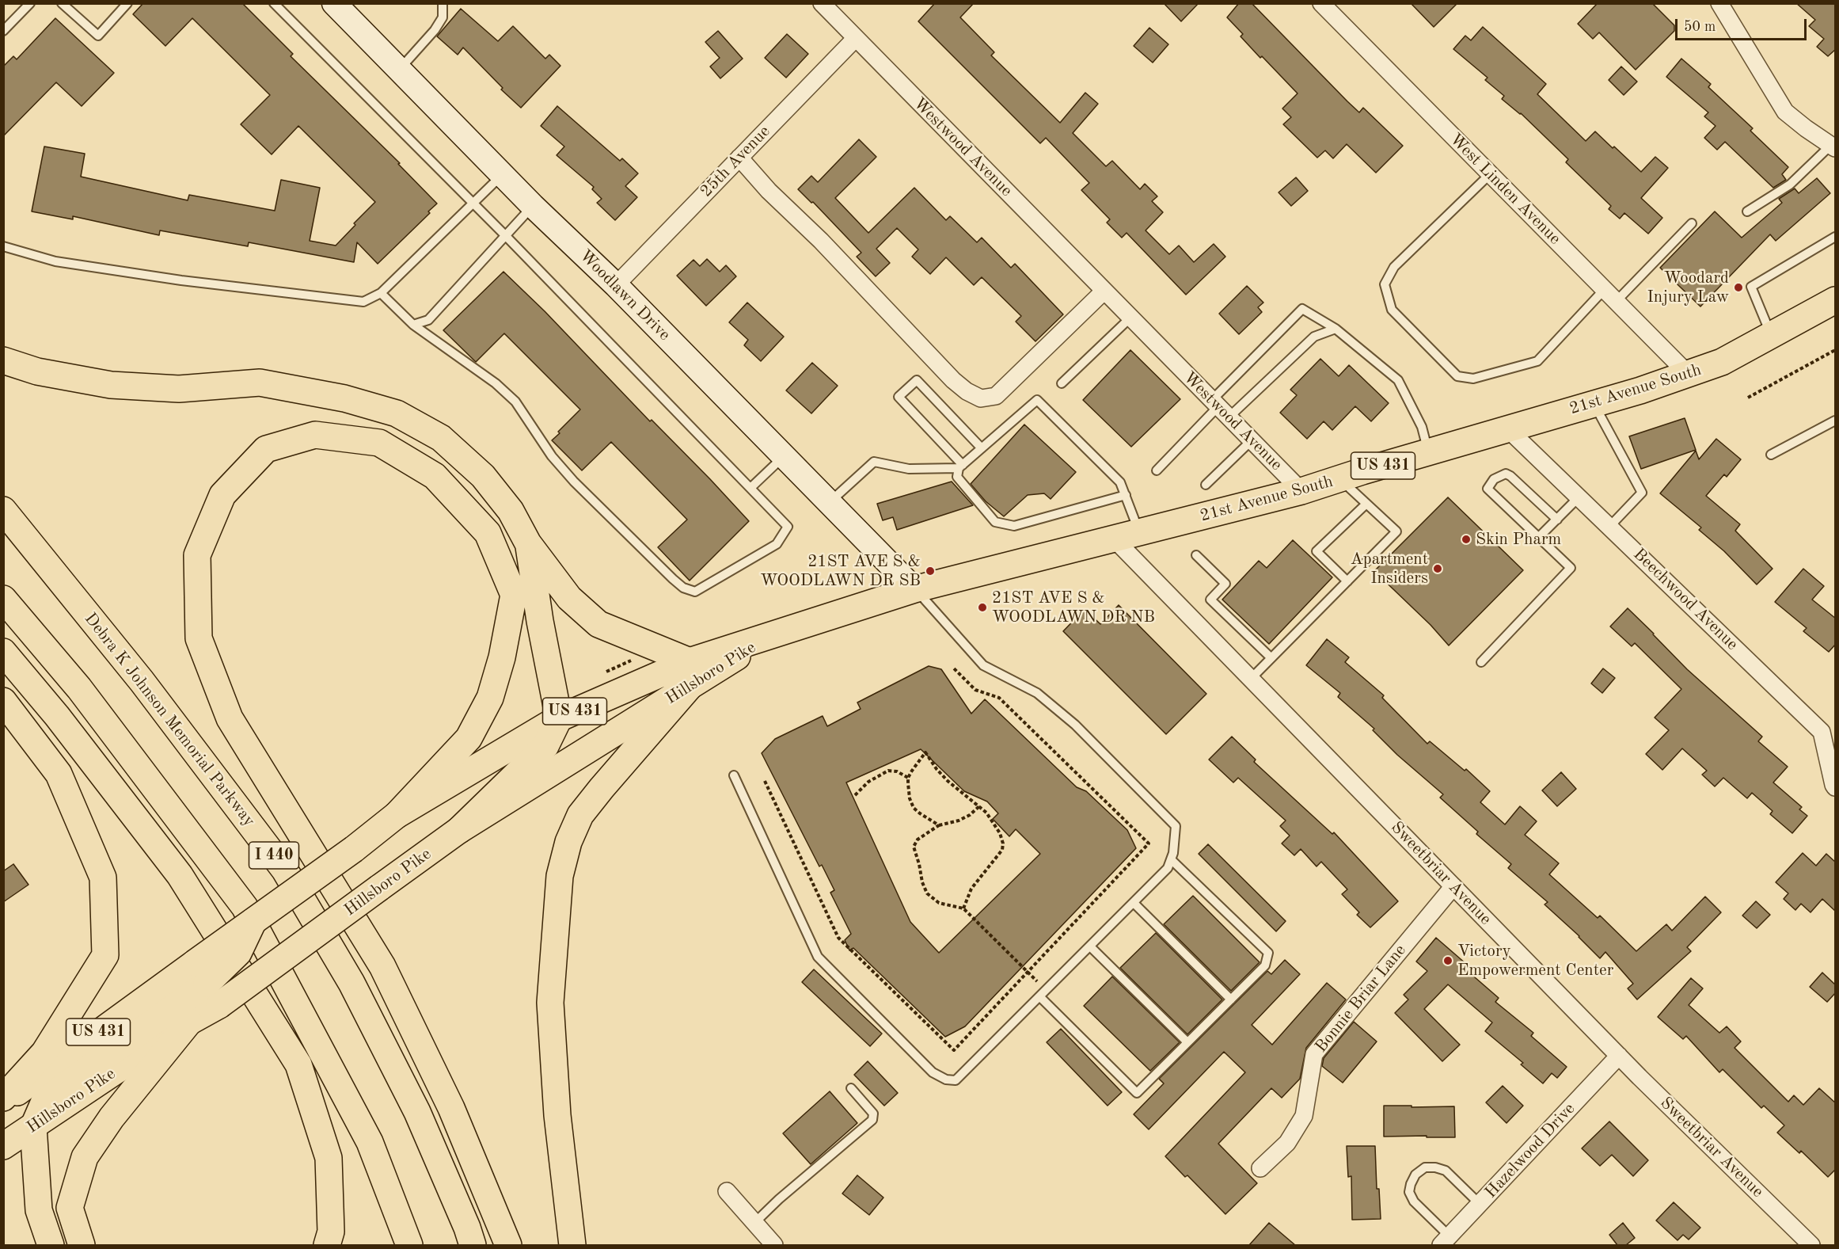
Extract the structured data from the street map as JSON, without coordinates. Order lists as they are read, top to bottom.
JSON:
{
  "streets": {
    "main road": [
      "Woodlawn Drive",
      "21st Avenue South",
      "US 431",
      "Hillsboro Pike",
      "Debra K Johnson Memorial Parkway",
      "I 440"
    ],
    "street": [
      "Westwood Avenue",
      "25th Avenue",
      "West Linden Avenue",
      "Beechwood Avenue",
      "Sweetbriar Avenue",
      "Bonnie Briar Lane",
      "Hazelwood Drive"
    ]
  },
  "crossings": [
    ["Westwood Avenue", "25th Avenue"],
    ["Westwood Avenue", "21st Avenue South"],
    ["25th Avenue", "Woodlawn Drive"],
    ["West Linden Avenue", "21st Avenue South"],
    ["Woodlawn Drive", "21st Avenue South"],
    ["21st Avenue South", "Beechwood Avenue"],
    ["21st Avenue South", "Hillsboro Pike"],
    ["21st Avenue South", "Sweetbriar Avenue"],
    ["US 431", "Hillsboro Pike"],
    ["Sweetbriar Avenue", "Bonnie Briar Lane"],
    ["Sweetbriar Avenue", "Hazelwood Drive"]
  ],
  "places": [
    "Woodard Injury Law",
    "Skin Pharm",
    "Apartment Insiders",
    "21ST AVE S & WOODLAWN DR SB",
    "21ST AVE S & WOODLAWN DR NB",
    "Victory Empowerment Center"
  ],
  "scale_bar": "50 m"
}
